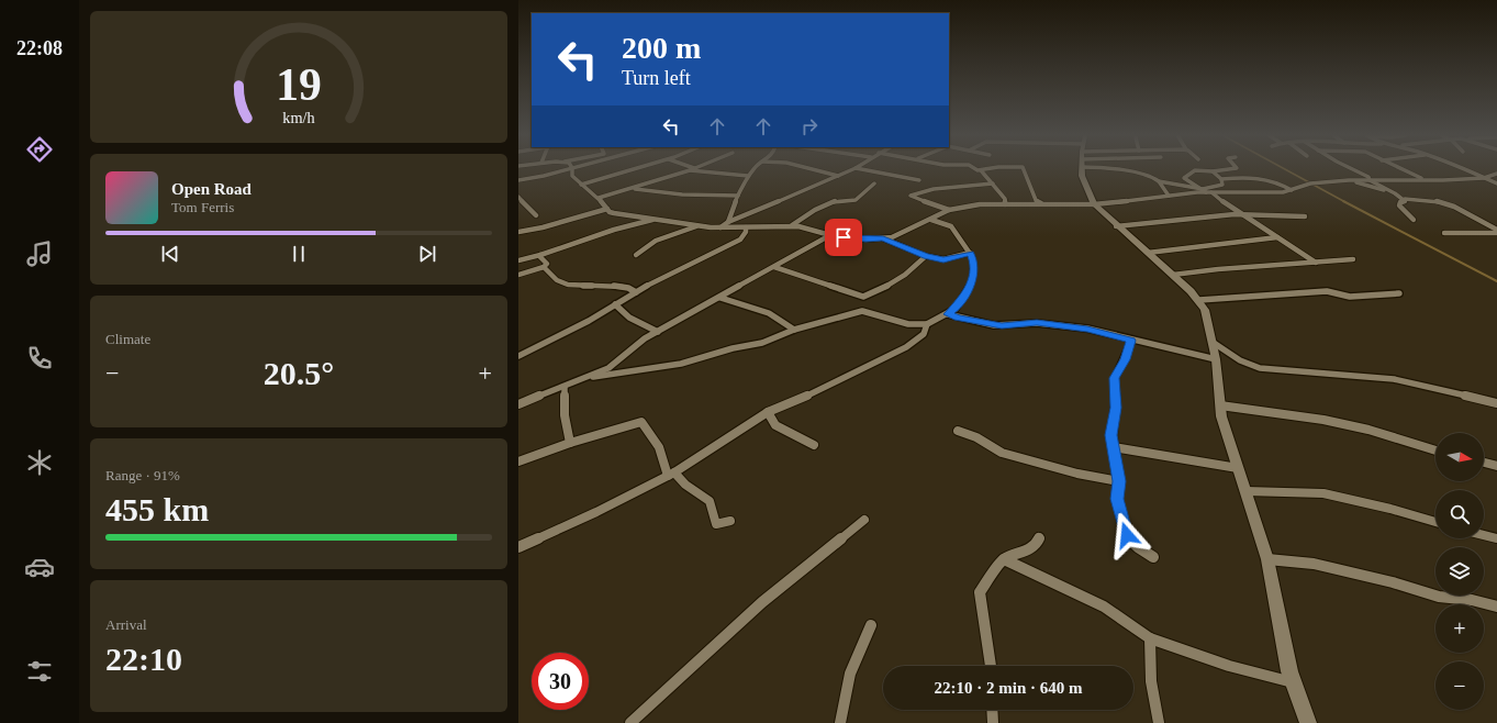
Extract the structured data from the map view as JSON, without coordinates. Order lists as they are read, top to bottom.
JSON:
{
  "north": "right",
  "page": {
    "tabs": "22:08",
    "turn": ["200 m", "Turn left"],
    "song": ["Open Road", "Tom Ferris"],
    "tile": [
      "Climate",
      ["Range · 91%", "455 km"],
      ["Arrival", "22:10"]
    ],
    "heat": ["−", "20.5°", "+"],
    "map_buttons": ["+", "−"],
    "limit": "30",
    "trip": "22:10 · 2 min · 640 m",
    "gauge": ["19", "km/h"]
  }
}
